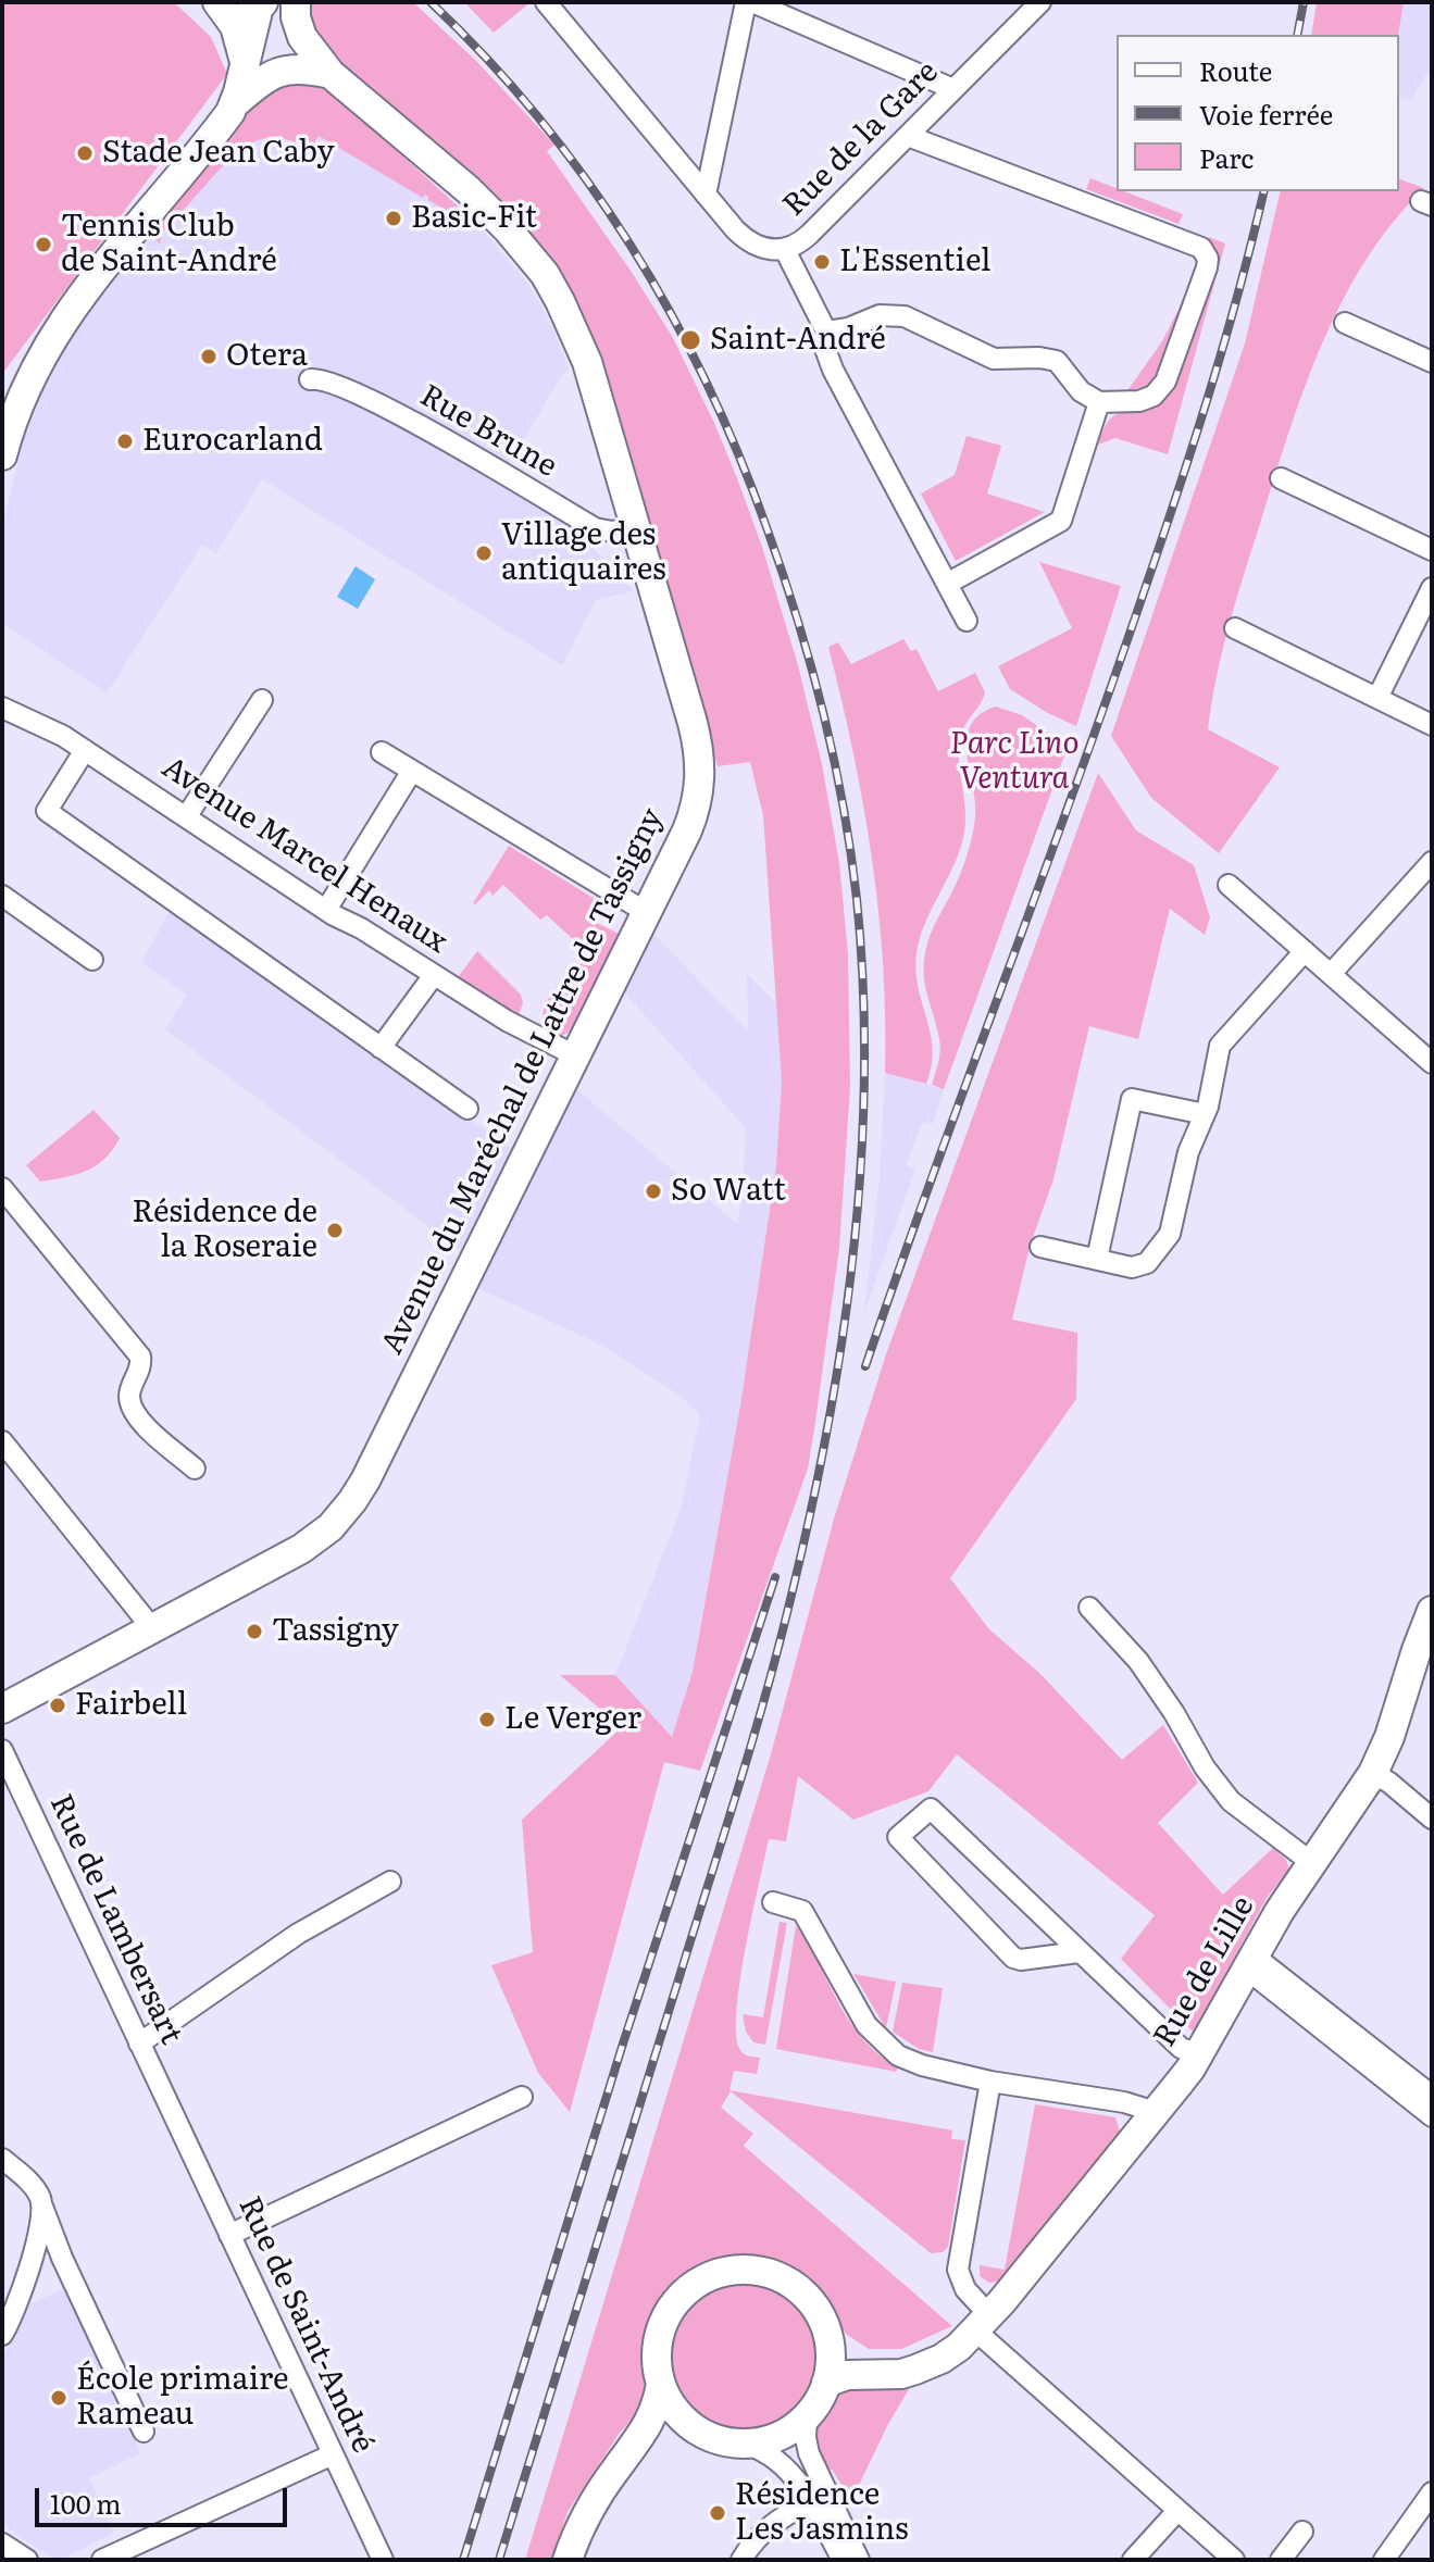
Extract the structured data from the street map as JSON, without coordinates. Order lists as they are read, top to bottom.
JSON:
{
  "streets": {
    "main road": ["Avenue du Maréchal de Lattre de Tassigny", "Rue de Lille"],
    "street": [
      "Rue de la Gare",
      "Rue Brune",
      "Avenue Marcel Henaux",
      "Rue de Lambersart",
      "Rue de Saint-André"
    ]
  },
  "crossings": [
    ["Rue Brune", "Avenue du Maréchal de Lattre de Tassigny"],
    ["Avenue Marcel Henaux", "Avenue du Maréchal de Lattre de Tassigny"],
    ["Rue de Lambersart", "Rue de Saint-André"]
  ],
  "parks": ["Parc Lino Ventura"],
  "places": [
    "Stade Jean Caby",
    "Basic-Fit",
    "Tennis Club de Saint-André",
    "L'Essentiel",
    "Saint-André",
    "Otera",
    "Eurocarland",
    "Village des antiquaires",
    "So Watt",
    "Résidence de la Roseraie",
    "Tassigny",
    "Fairbell",
    "Le Verger",
    "École primaire Rameau",
    "Résidence Les Jasmins"
  ],
  "legend": ["Route", "Voie ferrée", "Parc"],
  "scale_bar": "100 m"
}
